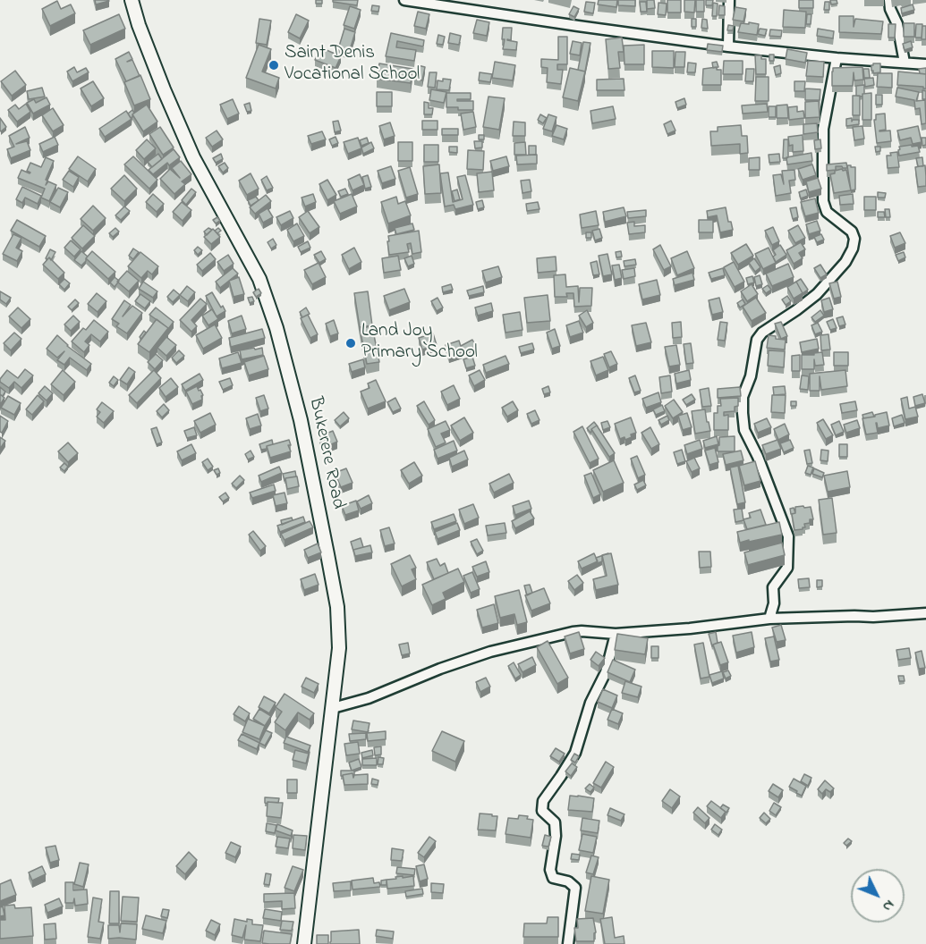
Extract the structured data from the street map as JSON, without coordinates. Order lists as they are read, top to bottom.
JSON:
{
  "streets": {
    "street": ["Bukerere Road"]
  },
  "places": ["Saint Denis Vocational School", "Land Joy Primary School"],
  "north": "bottom right"
}
